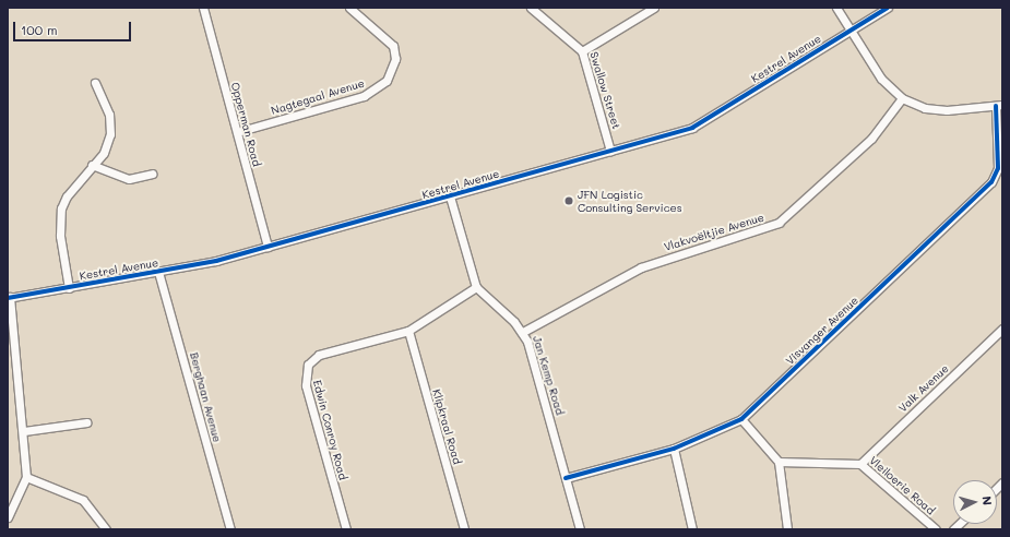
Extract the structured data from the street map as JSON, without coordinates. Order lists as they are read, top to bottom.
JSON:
{
  "streets": {
    "street": [
      "Kestrel Avenue",
      "Swallow Street",
      "Nagtegaal Avenue",
      "Opperman Road",
      "Vlakvoëltjie Avenue",
      "Visvanger Avenue",
      "Jan Kemp Road",
      "Valk Avenue",
      "Berghaan Avenue",
      "Klipkraal Road",
      "Edwin Conroy Road",
      "Vleiloerie Road"
    ]
  },
  "crossings": [
    ["Kestrel Avenue", "Swallow Street"],
    ["Kestrel Avenue", "Opperman Road"],
    ["Kestrel Avenue", "Berghaan Avenue"],
    ["Nagtegaal Avenue", "Opperman Road"],
    ["Vlakvoëltjie Avenue", "Jan Kemp Road"],
    ["Visvanger Avenue", "Jan Kemp Road"],
    ["Jan Kemp Road", "Edwin Conroy Road"],
    ["Valk Avenue", "Vleiloerie Road"],
    ["Klipkraal Road", "Edwin Conroy Road"]
  ],
  "places": ["JFN Logistic Consulting Services"],
  "scale_bar": "100 m",
  "north": "right"
}
